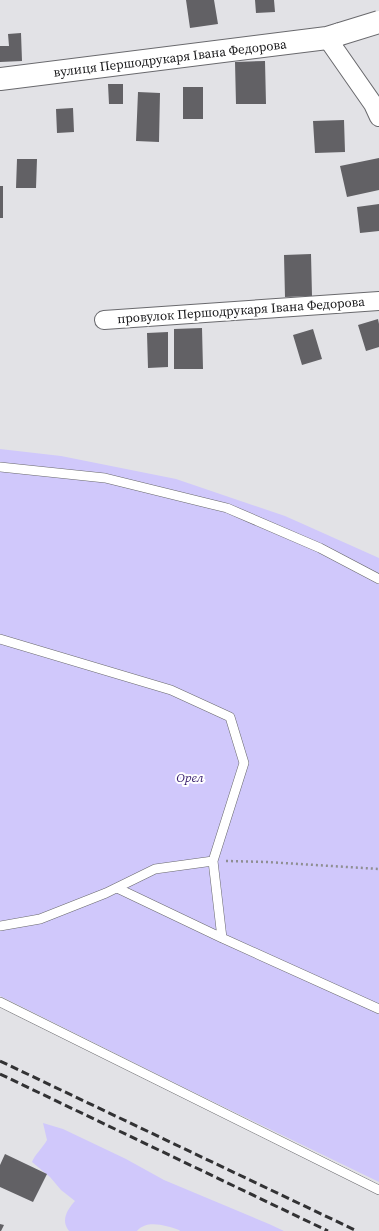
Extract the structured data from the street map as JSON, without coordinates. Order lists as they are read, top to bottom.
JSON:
{
  "streets": {
    "street": ["вулиця Першодрукаря Івана Федорова", "провулок Першодрукаря Івана Федорова"]
  },
  "parks": ["Орел"]
}
